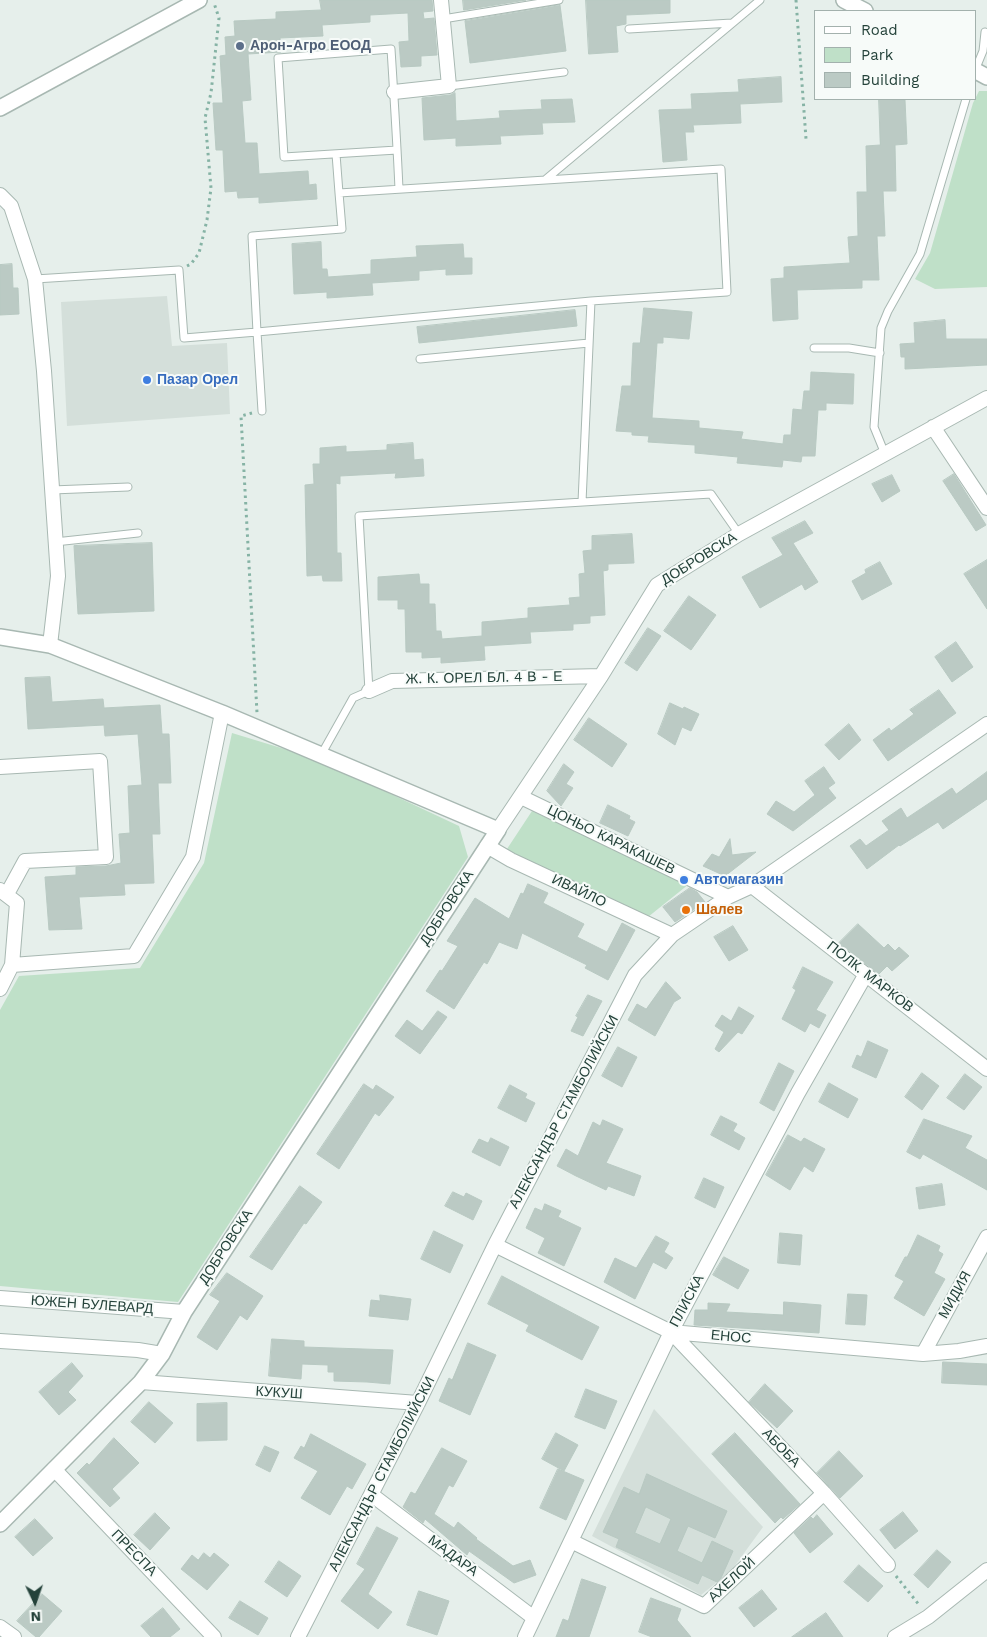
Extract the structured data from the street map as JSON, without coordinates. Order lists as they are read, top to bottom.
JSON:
{
  "streets": {
    "street": [
      "ДОБРОВСКА",
      "Ж. К. ОРЕЛ БЛ. 4 В - Е",
      "ЦОНЬО КАРАКАШЕВ",
      "ИВАЙЛО",
      "ПОЛК. МАРКОВ",
      "АЛЕКСАНДЪР СТАМБОЛИЙСКИ",
      "МИДИЯ",
      "ПЛИСКА",
      "ЮЖЕН БУЛЕВАРД",
      "ЕНОС",
      "КУКУШ",
      "АБОБА",
      "ПРЕСПА",
      "МАДАРА",
      "АХЕЛОЙ"
    ]
  },
  "crossings": [
    ["ДОБРОВСКА", "Ж. К. ОРЕЛ БЛ. 4 В - Е"],
    ["ДОБРОВСКА", "ЦОНЬО КАРАКАШЕВ"],
    ["ДОБРОВСКА", "ИВАЙЛО"],
    ["ДОБРОВСКА", "ЮЖЕН БУЛЕВАРД"],
    ["ДОБРОВСКА", "КУКУШ"],
    ["ДОБРОВСКА", "ПРЕСПА"],
    ["ЦОНЬО КАРАКАШЕВ", "АЛЕКСАНДЪР СТАМБОЛИЙСКИ"],
    ["ИВАЙЛО", "АЛЕКСАНДЪР СТАМБОЛИЙСКИ"],
    ["ПОЛК. МАРКОВ", "АЛЕКСАНДЪР СТАМБОЛИЙСКИ"],
    ["ПОЛК. МАРКОВ", "ПЛИСКА"],
    ["АЛЕКСАНДЪР СТАМБОЛИЙСКИ", "ЕНОС"],
    ["АЛЕКСАНДЪР СТАМБОЛИЙСКИ", "КУКУШ"],
    ["АЛЕКСАНДЪР СТАМБОЛИЙСКИ", "МАДАРА"],
    ["МИДИЯ", "ЕНОС"],
    ["ПЛИСКА", "ЕНОС"],
    ["ПЛИСКА", "АБОБА"],
    ["ПЛИСКА", "МАДАРА"],
    ["ПЛИСКА", "АХЕЛОЙ"],
    ["ЕНОС", "АБОБА"],
    ["АБОБА", "АХЕЛОЙ"]
  ],
  "places": [
    "Арон-Агро ЕООД",
    "Пазар Орел",
    "Автомагазин",
    "Шалев"
  ],
  "legend": ["Road", "Park", "Building"],
  "north": "bottom"
}
